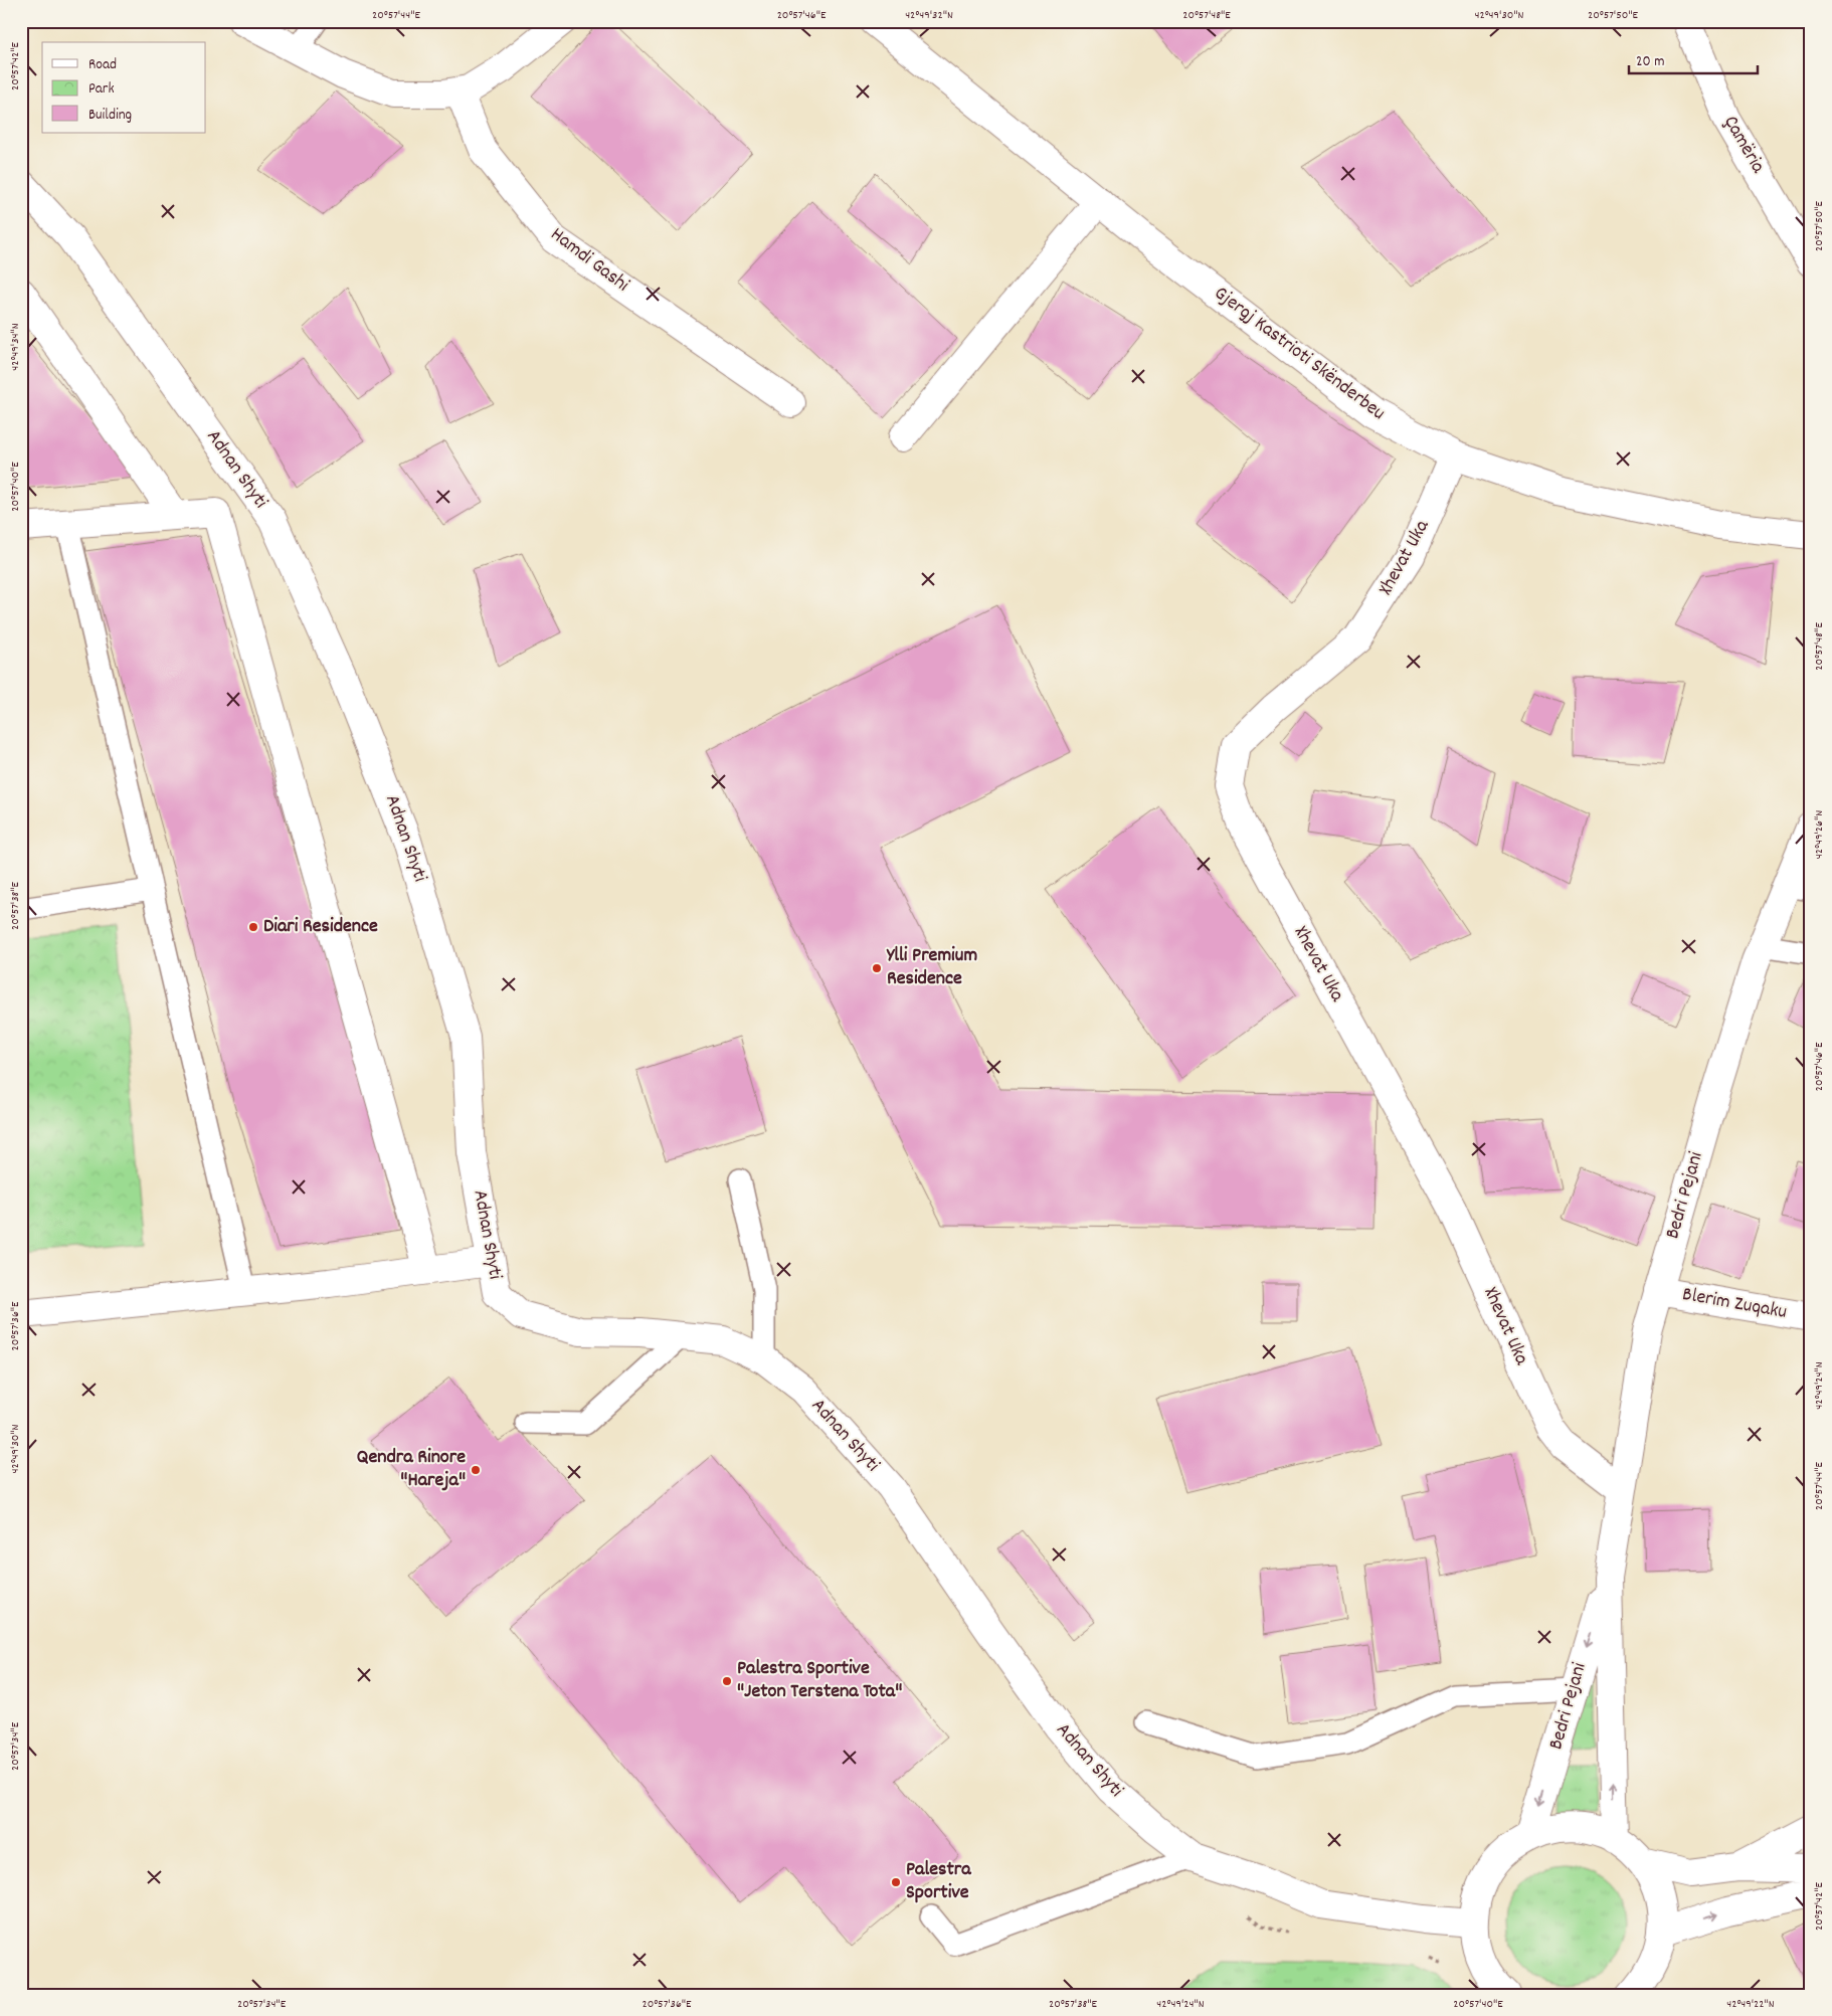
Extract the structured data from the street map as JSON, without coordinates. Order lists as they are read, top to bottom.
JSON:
{
  "streets": {
    "street": [
      "Çamëria",
      "Hamdi Gashi",
      "Gjergj Kastrioti Skënderbeu",
      "Adnan Shyti",
      "Xhevat Uka",
      "Bedri Pejani",
      "Blerim Zuqaku"
    ]
  },
  "crossings": [
    ["Gjergj Kastrioti Skënderbeu", "Xhevat Uka"],
    ["Xhevat Uka", "Bedri Pejani"],
    ["Bedri Pejani", "Blerim Zuqaku"]
  ],
  "places": [
    "Diari Residence",
    "Ylli Premium Residence",
    "Qendra Rinore \"Hareja\"",
    "Palestra Sportive \"Jeton Terstena Tota\"",
    "Palestra Sportive"
  ],
  "legend": ["Road", "Park", "Building"],
  "scale_bar": "20 m",
  "coordinates": [
    "20°57'44\"E",
    "20°57'46\"E",
    "42°49'32\"N",
    "20°57'48\"E",
    "42°49'30\"N",
    "20°57'50\"E",
    "20°57'42\"E",
    "42°49'34\"N",
    "20°57'40\"E",
    "42°49'26\"N",
    "20°57'38\"E",
    "20°57'36\"E",
    "42°49'24\"N",
    "20°57'34\"E",
    "42°49'22\"N"
  ]
}
